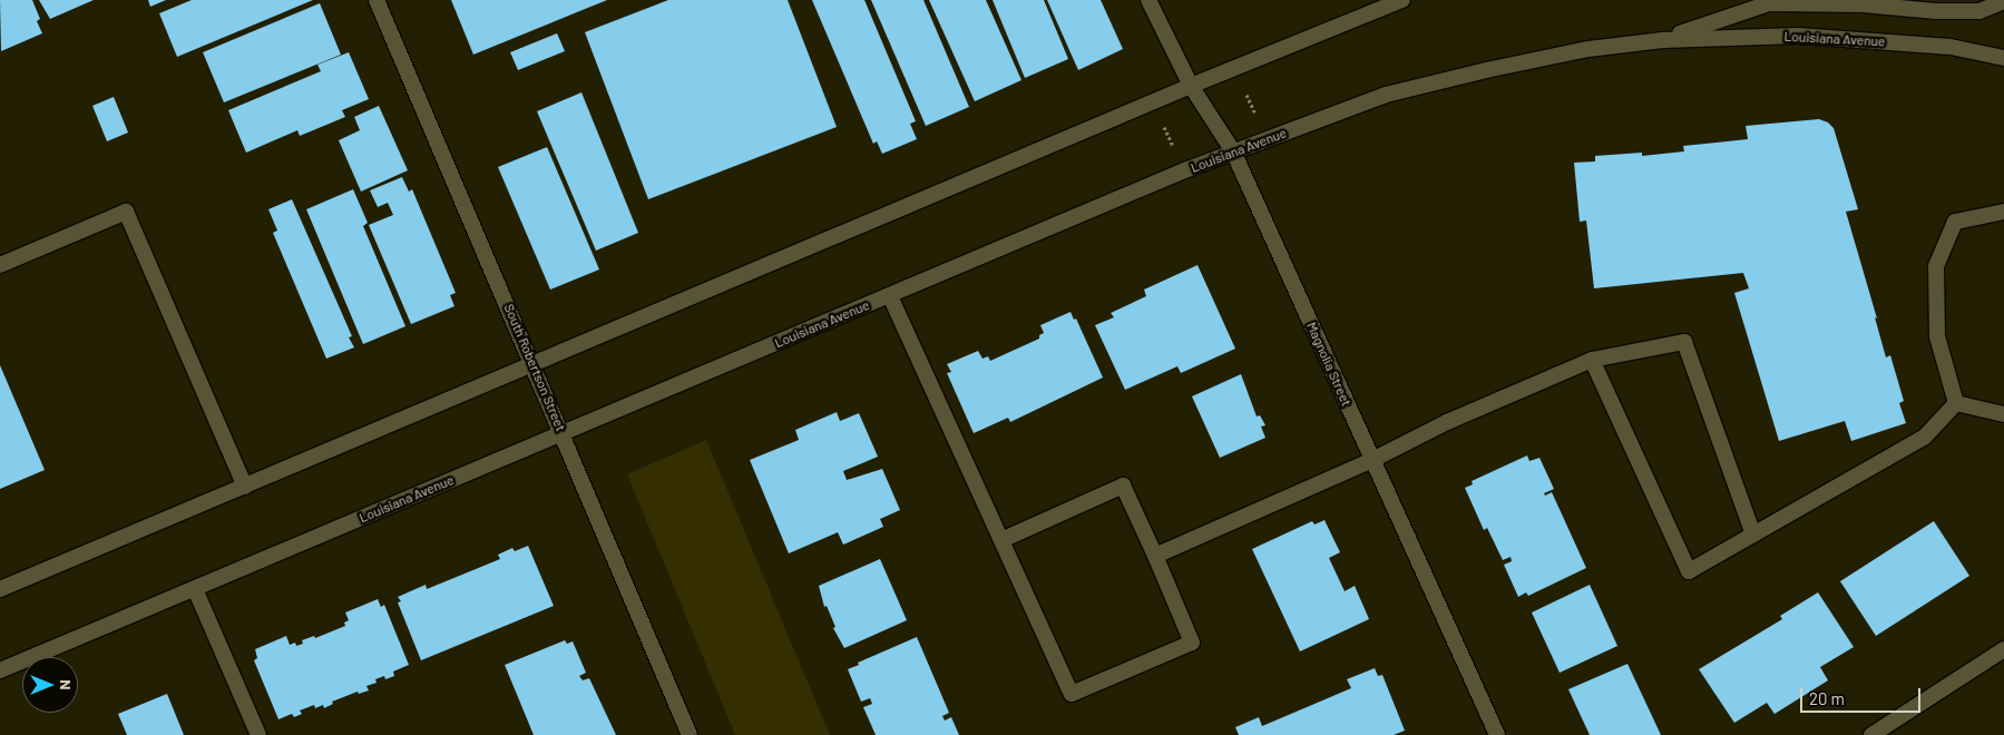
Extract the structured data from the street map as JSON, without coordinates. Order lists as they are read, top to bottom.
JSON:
{
  "streets": {
    "street": ["Louisiana Avenue", "Magnolia Street", "South Robertson Street"]
  },
  "crossings": [
    ["Louisiana Avenue", "Magnolia Street"],
    ["Louisiana Avenue", "South Robertson Street"]
  ],
  "scale_bar": "20 m",
  "north": "right"
}
